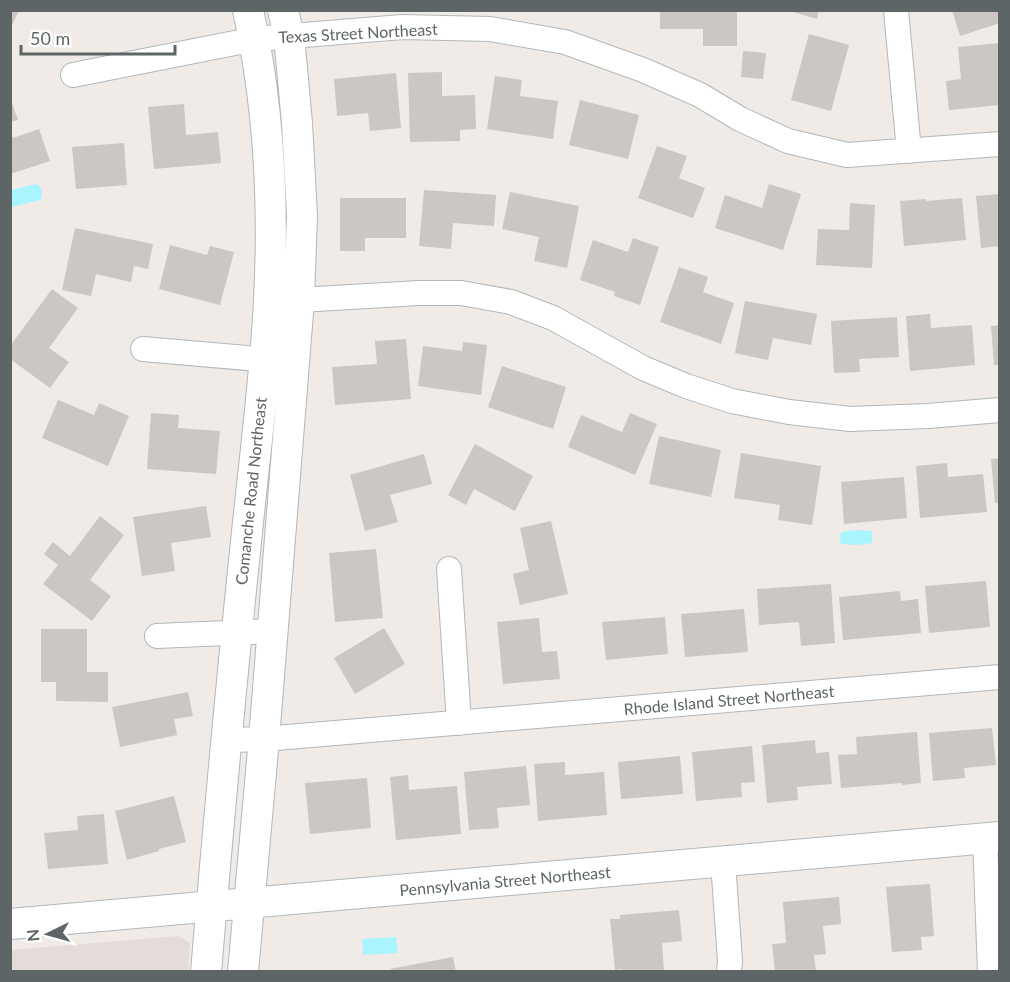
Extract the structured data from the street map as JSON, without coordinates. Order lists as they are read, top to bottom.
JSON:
{
  "streets": {
    "street": [
      "Texas Street Northeast",
      "Comanche Road Northeast",
      "Rhode Island Street Northeast",
      "Pennsylvania Street Northeast"
    ]
  },
  "crossings": [
    ["Texas Street Northeast", "Comanche Road Northeast"],
    ["Comanche Road Northeast", "Rhode Island Street Northeast"],
    ["Comanche Road Northeast", "Pennsylvania Street Northeast"]
  ],
  "scale_bar": "50 m",
  "north": "left"
}
